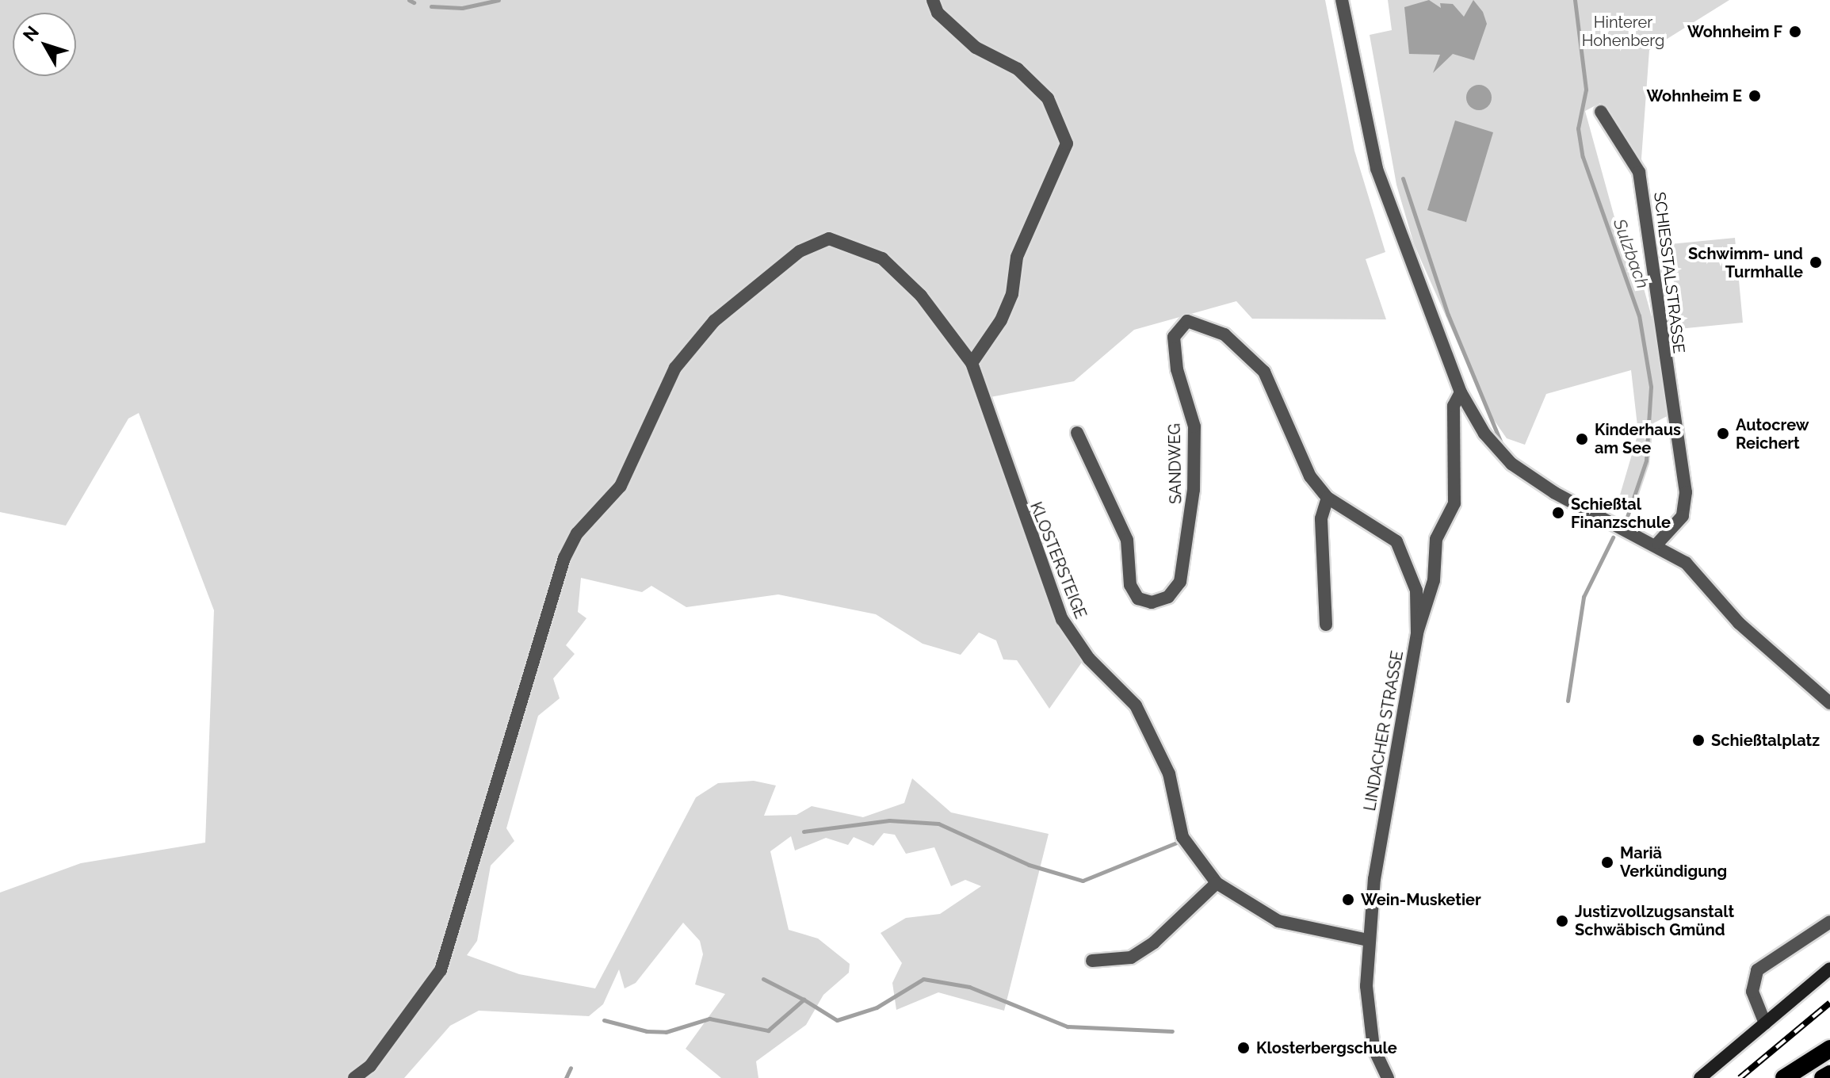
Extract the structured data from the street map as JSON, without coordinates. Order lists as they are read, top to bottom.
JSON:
{
  "streets": {
    "street": [
      "SCHIESSTALSTRASSE",
      "SANDWEG",
      "KLOSTERSTEIGE",
      "LINDACHER STRASSE"
    ]
  },
  "crossings": [
    ["SANDWEG", "LINDACHER STRASSE"],
    ["KLOSTERSTEIGE", "LINDACHER STRASSE"]
  ],
  "water": ["Sulzbach"],
  "parks": ["Hinterer Hohenberg"],
  "places": [
    "Wohnheim F",
    "Wohnheim E",
    "Schwimm- und Turmhalle",
    "Autocrew Reichert",
    "Kinderhaus am See",
    "Schießtal Finanzschule",
    "Schießtalplatz",
    "Mariä Verkündigung",
    "Wein-Musketier",
    "Justizvollzugsanstalt Schwäbisch Gmünd",
    "Klosterbergschule"
  ],
  "north": "top left"
}
